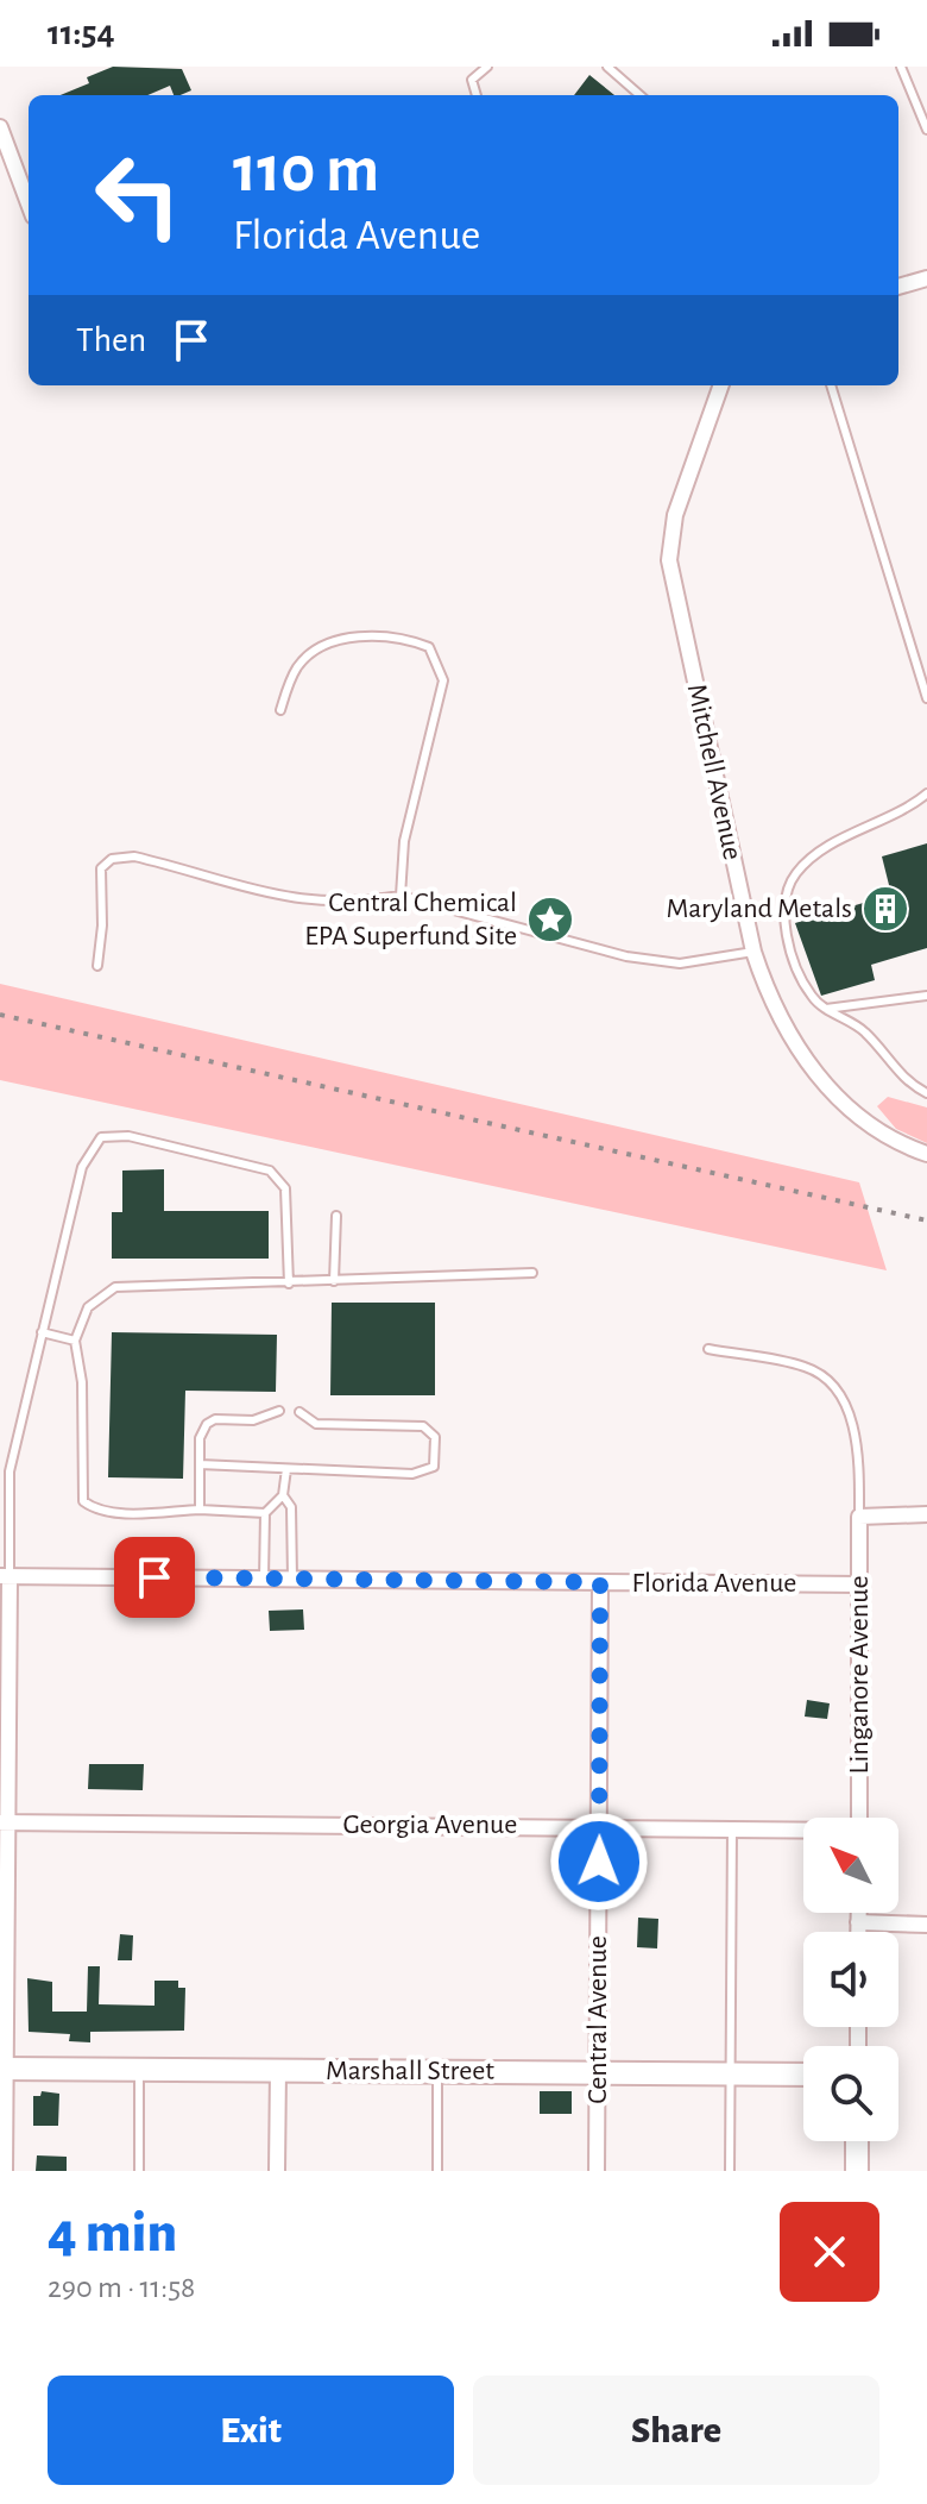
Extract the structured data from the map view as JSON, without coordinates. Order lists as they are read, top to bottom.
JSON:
{
  "streets": {
    "street": [
      "Mitchell Avenue",
      "Florida Avenue",
      "Linganore Avenue",
      "Georgia Avenue",
      "Central Avenue",
      "Marshall Street"
    ]
  },
  "crossings": [
    ["Florida Avenue", "Linganore Avenue"],
    ["Florida Avenue", "Central Avenue"],
    ["Georgia Avenue", "Central Avenue"],
    ["Central Avenue", "Marshall Street"]
  ],
  "places": {
    "building": ["Maryland Metals"],
    "place": ["Central Chemical EPA Superfund Site"]
  },
  "north": "top left",
  "page": {
    "status": "11:54",
    "turn": ["110 m", "Florida Avenue"],
    "then": "Then",
    "heading": ["4 min", "290 m · 11:58"],
    "buttons": ["Exit", "Share"]
  }
}
